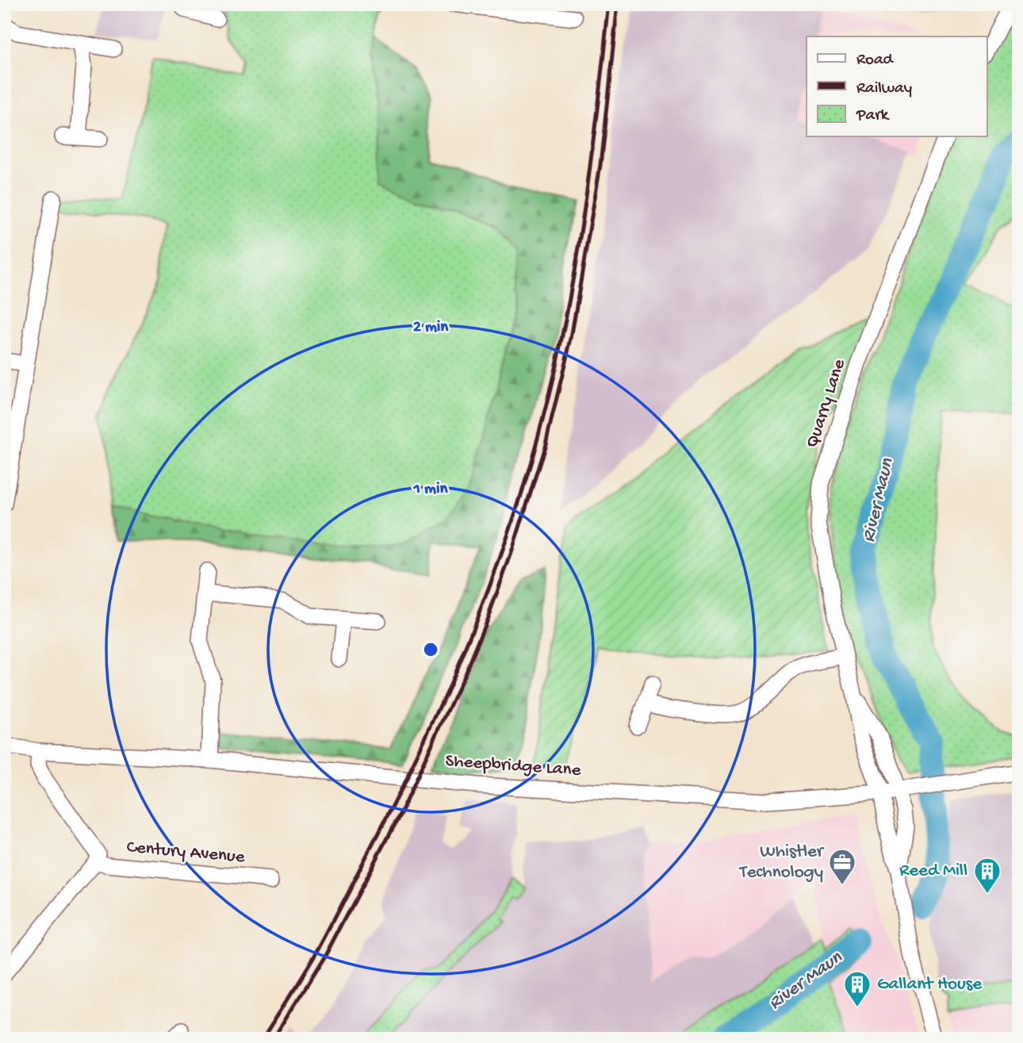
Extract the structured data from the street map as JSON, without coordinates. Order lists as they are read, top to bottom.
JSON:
{
  "streets": {
    "street": ["Quarry Lane", "Sheepbridge Lane", "Century Avenue"]
  },
  "crossings": [
    ["Quarry Lane", "Sheepbridge Lane"]
  ],
  "water": ["River Maun"],
  "places": {
    "office": ["Whistler Technology"],
    "building": ["Reed Mill", "Gallant House"]
  },
  "legend": ["Road", "Railway", "Park"],
  "rings": ["2 min", "1 min"]
}
